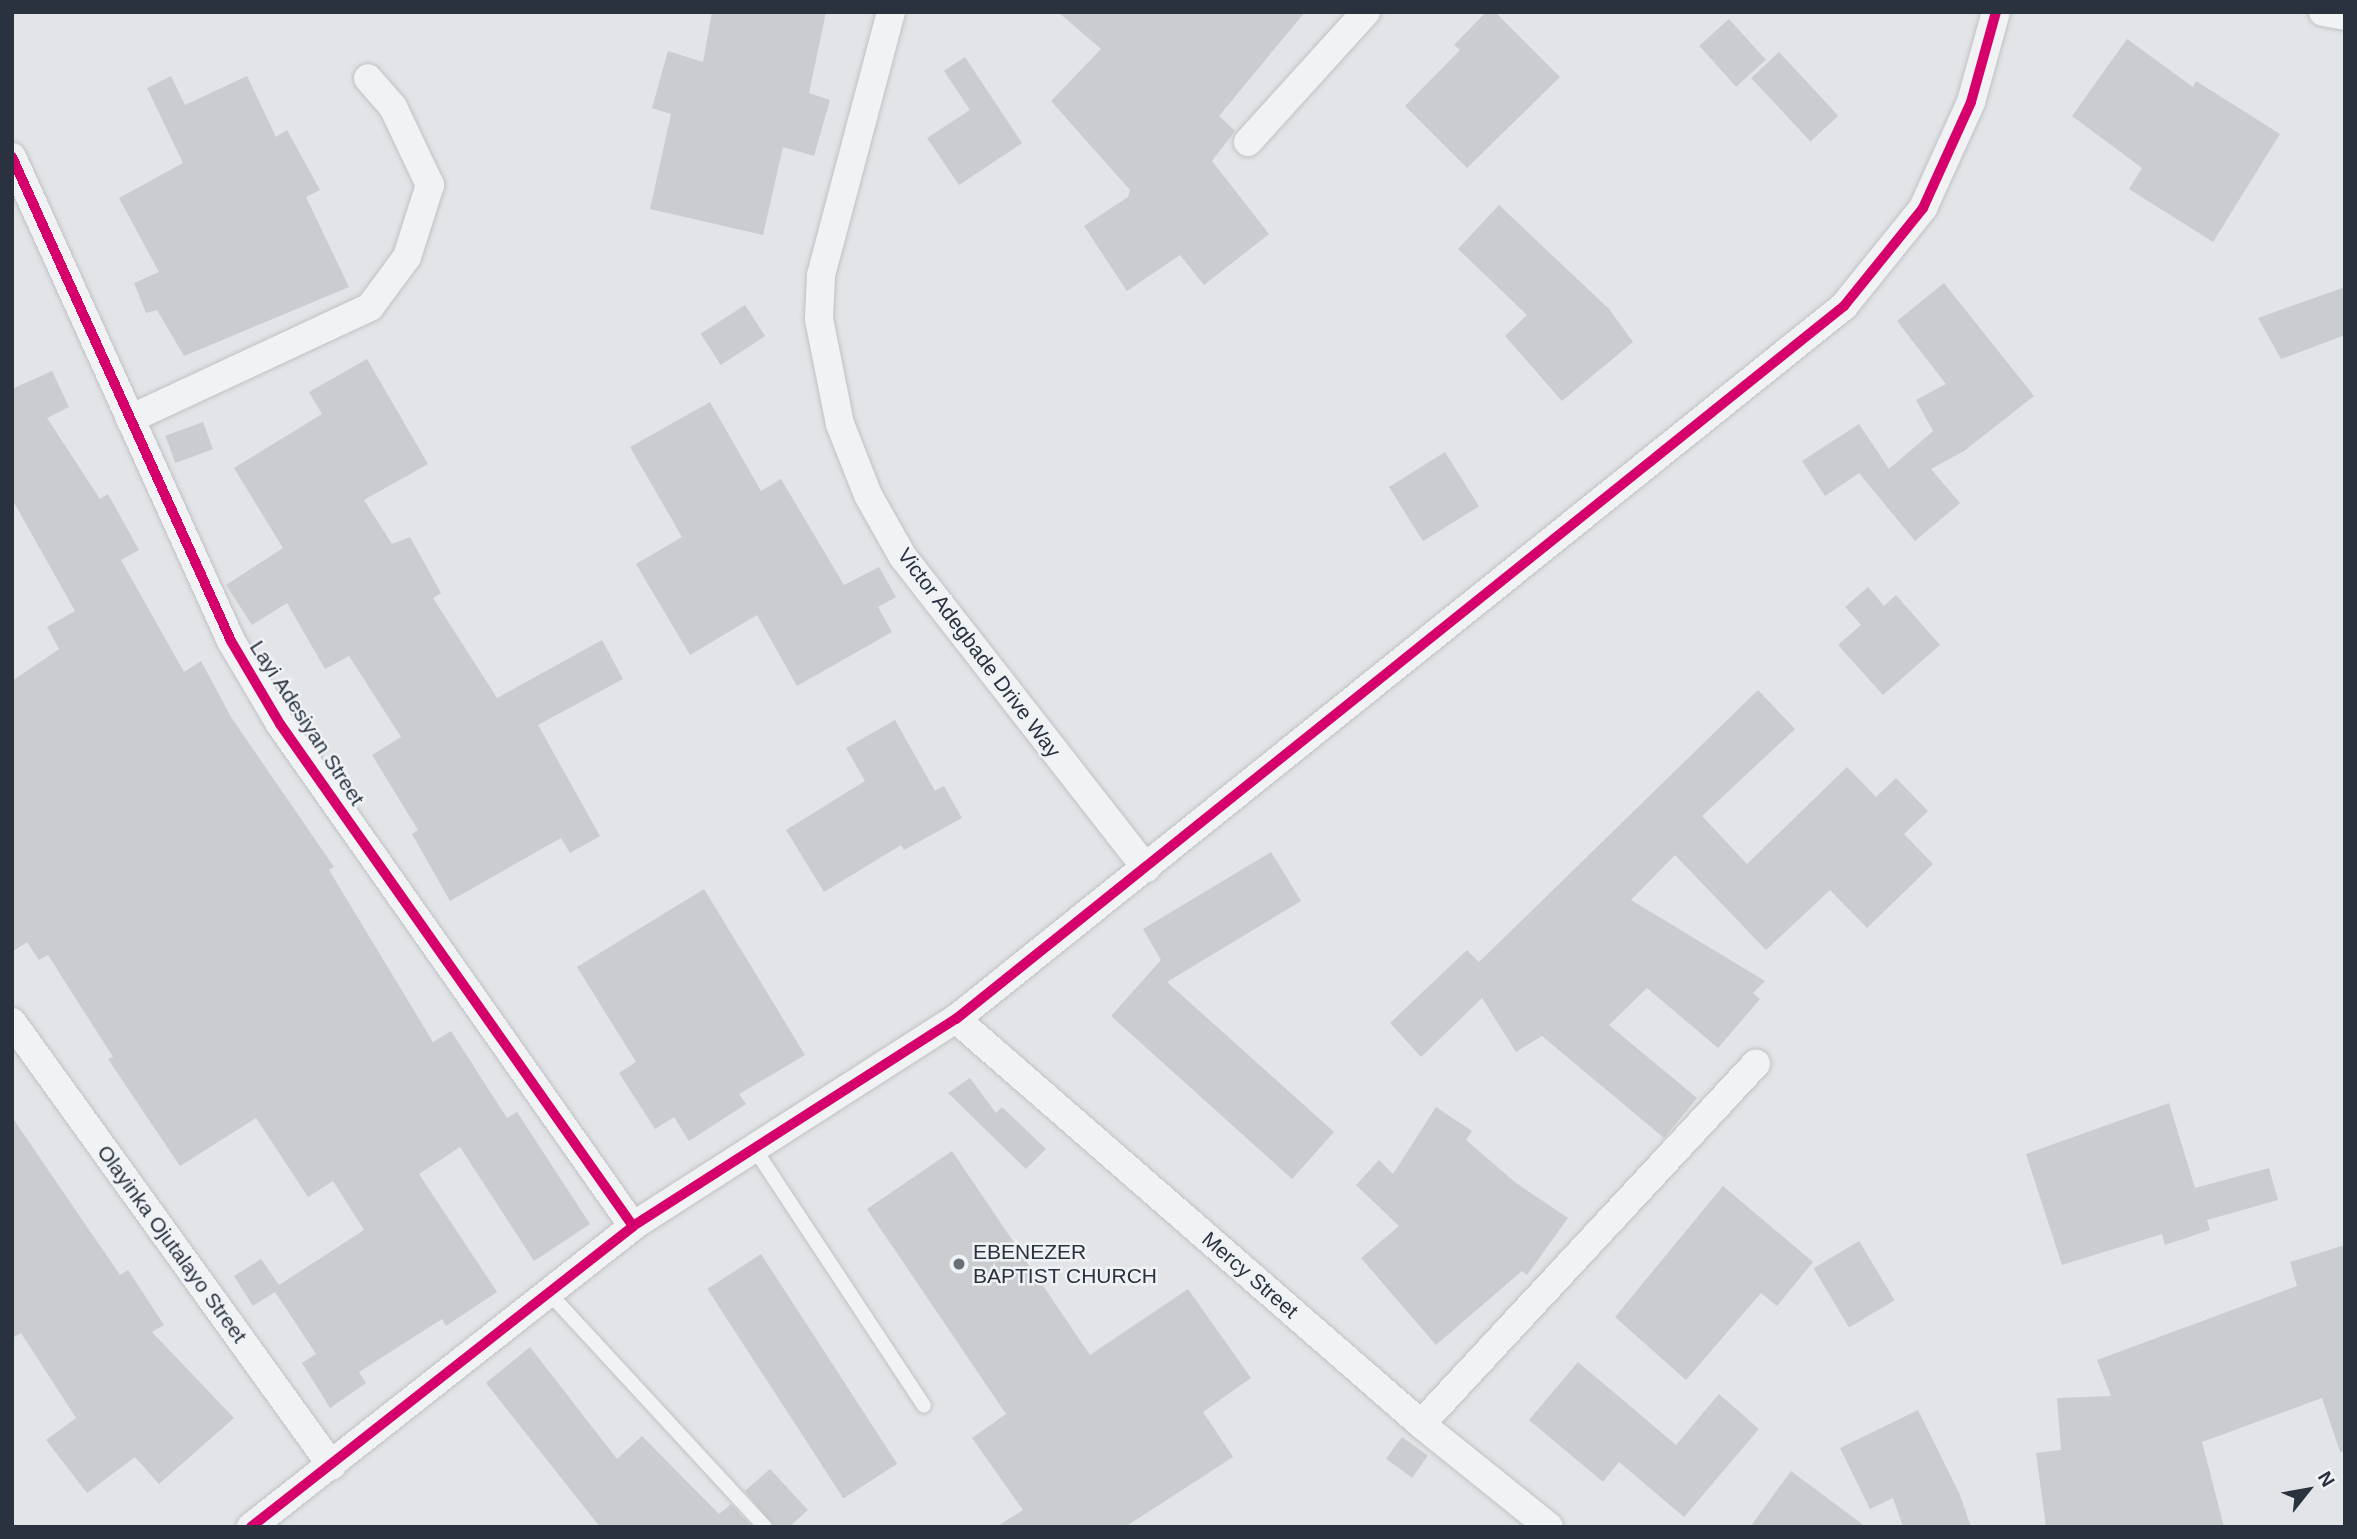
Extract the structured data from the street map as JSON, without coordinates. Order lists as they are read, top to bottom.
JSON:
{
  "streets": {
    "street": [
      "Victor Adegbade Drive Way",
      "Layi Adesiyan Street",
      "Olayinka Ojutalayo Street",
      "Mercy Street"
    ]
  },
  "places": ["EBENEZER BAPTIST CHURCH"],
  "north": "top right"
}
